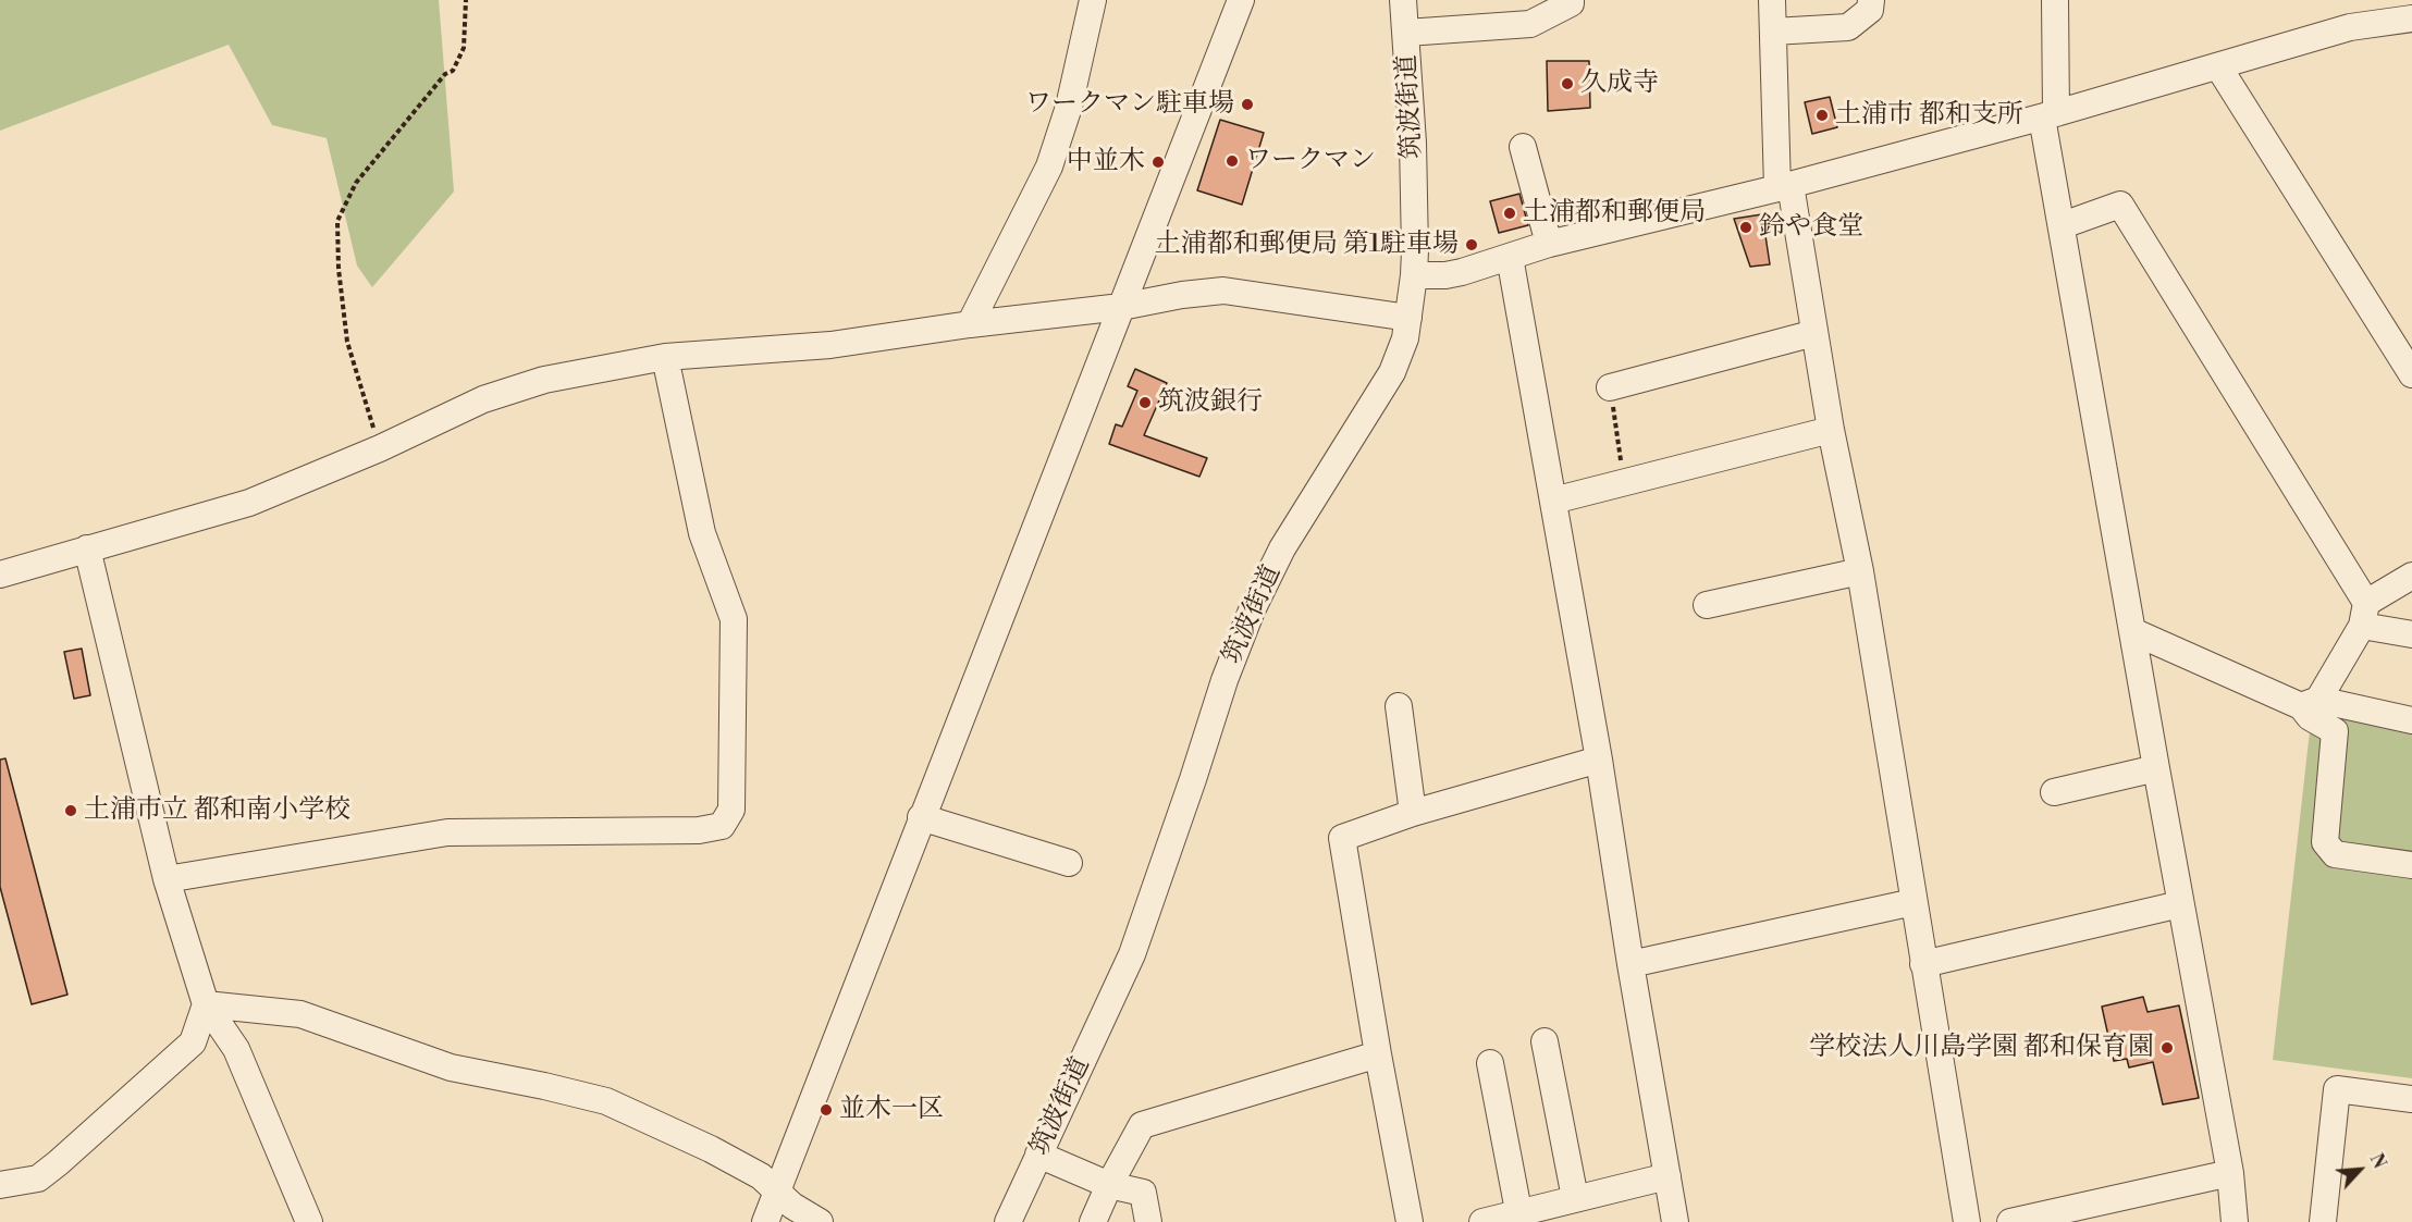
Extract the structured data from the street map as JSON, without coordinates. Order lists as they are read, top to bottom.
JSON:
{
  "streets": {
    "street": ["筑波街道"]
  },
  "places": [
    "久成寺",
    "ワークマン駐車場",
    "土浦市 都和支所",
    "ワークマン",
    "中並木",
    "土浦都和郵便局",
    "鈴や食堂",
    "土浦都和郵便局 第1駐車場",
    "筑波銀行",
    "土浦市立 都和南小学校",
    "学校法人川島学園 都和保育園",
    "並木一区"
  ],
  "north": "top right"
}
